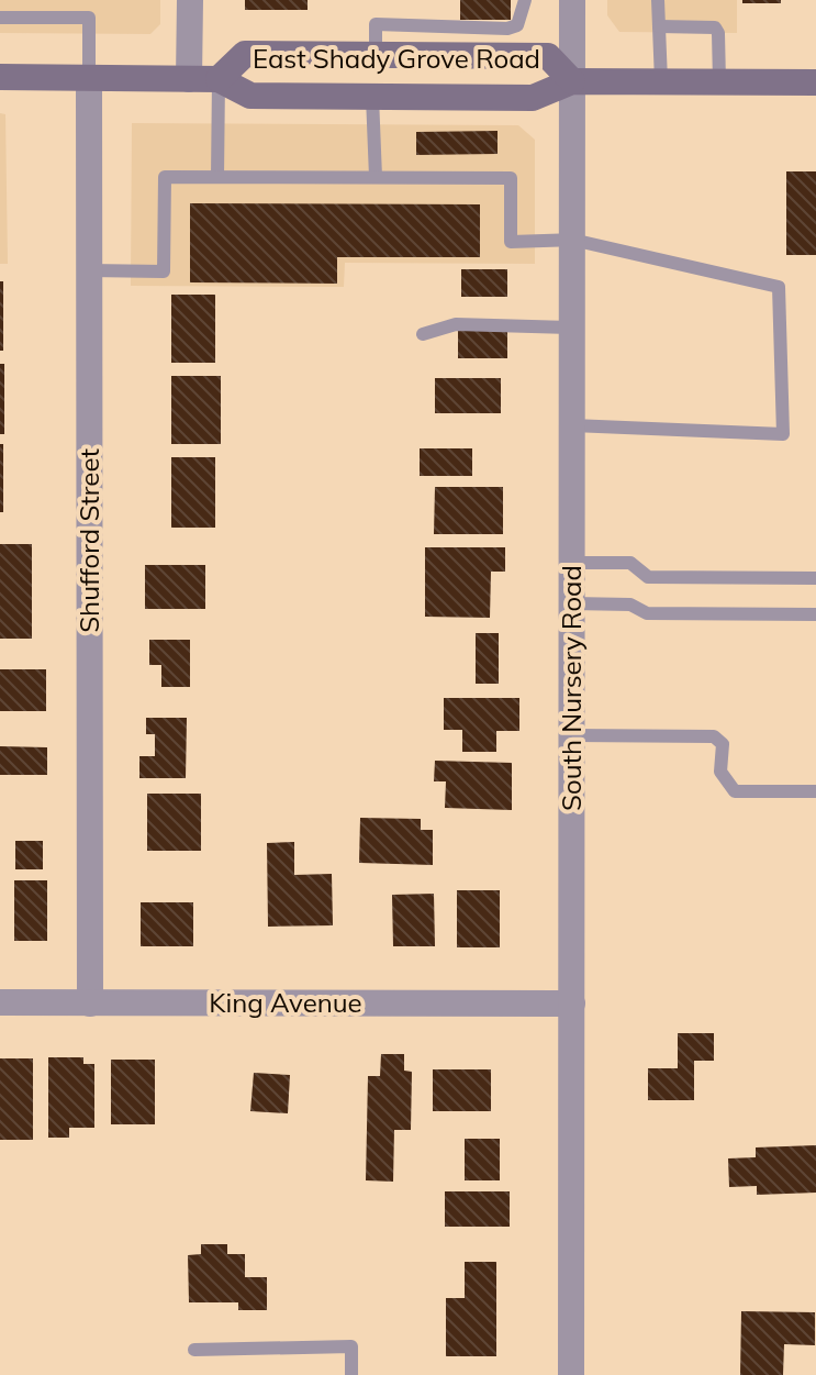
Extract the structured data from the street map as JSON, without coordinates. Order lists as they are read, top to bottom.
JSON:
{
  "streets": {
    "main road": ["East Shady Grove Road"],
    "street": ["Shufford Street", "South Nursery Road", "King Avenue"]
  },
  "crossings": [
    ["East Shady Grove Road", "Shufford Street"],
    ["East Shady Grove Road", "South Nursery Road"],
    ["Shufford Street", "King Avenue"],
    ["South Nursery Road", "King Avenue"]
  ]
}
